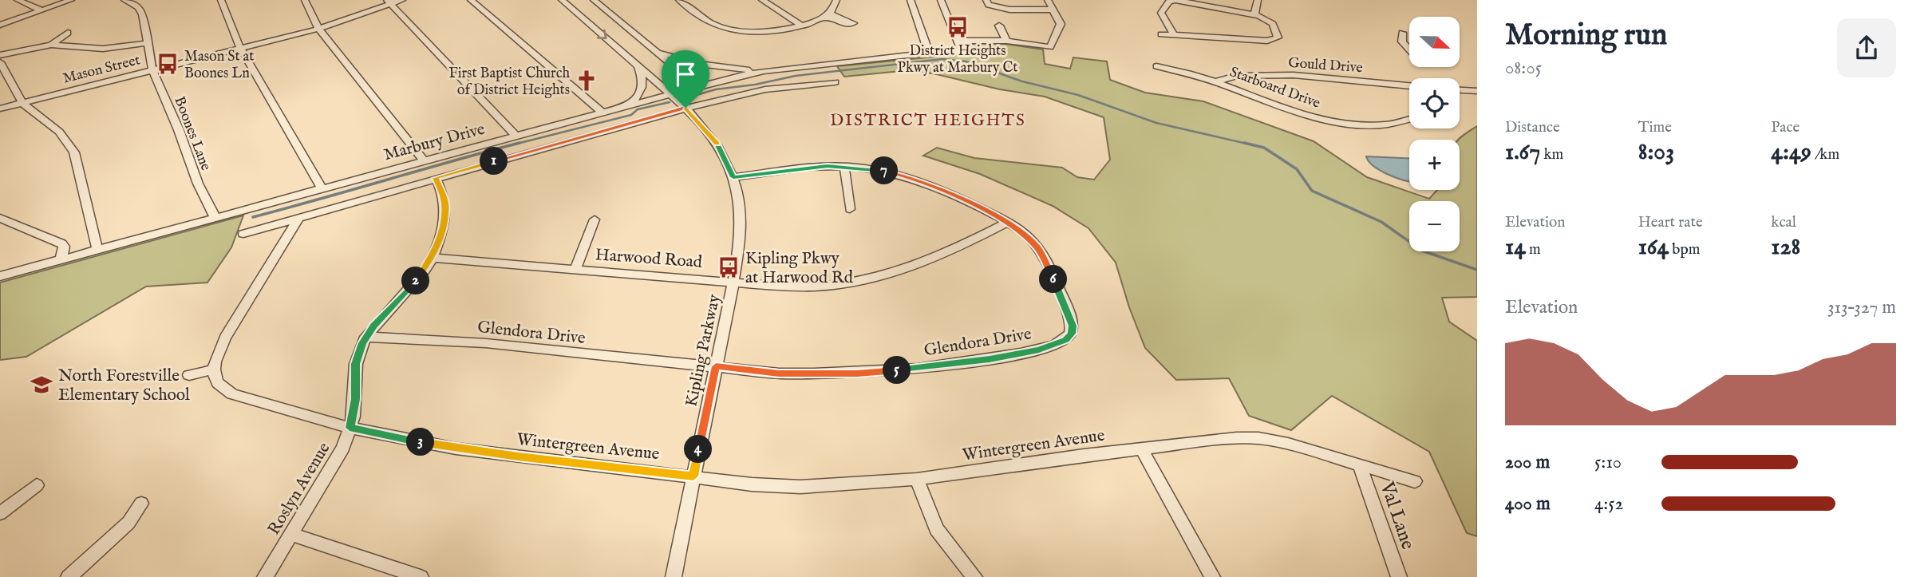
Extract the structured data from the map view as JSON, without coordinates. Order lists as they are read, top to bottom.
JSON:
{
  "streets": {
    "street": [
      "Gould Drive",
      "Mason Street",
      "Starboard Drive",
      "Boones Lane",
      "Marbury Drive",
      "Harwood Road",
      "Glendora Drive",
      "Kipling Parkway",
      "Wintergreen Avenue",
      "Roslyn Avenue",
      "Val Lane"
    ]
  },
  "crossings": [
    ["Gould Drive", "Starboard Drive"],
    ["Mason Street", "Boones Lane"],
    ["Boones Lane", "Marbury Drive"],
    ["Marbury Drive", "Kipling Parkway"],
    ["Marbury Drive", "Roslyn Avenue"],
    ["Harwood Road", "Glendora Drive"],
    ["Harwood Road", "Kipling Parkway"],
    ["Harwood Road", "Roslyn Avenue"],
    ["Glendora Drive", "Kipling Parkway"],
    ["Glendora Drive", "Roslyn Avenue"],
    ["Kipling Parkway", "Wintergreen Avenue"],
    ["Wintergreen Avenue", "Roslyn Avenue"],
    ["Wintergreen Avenue", "Val Lane"]
  ],
  "districts": ["DISTRICT HEIGHTS"],
  "places": {
    "bus stop": ["District Heights Pkwy at Marbury Ct", "Mason St at Boones Ln", "Kipling Pkwy at Harwood Rd"],
    "church": ["First Baptist Church of District Heights"],
    "school or university": ["North Forestville Elementary School"]
  },
  "north": "right",
  "page": {
    "heading": ["Morning run", "08:05"],
    "map_buttons": ["+", "−"],
    "stats": [
      ["Distance", "1.67 km"],
      ["Time", "8:03"],
      ["Pace", "4:49 /km"],
      ["Elevation", "14 m"],
      ["Heart rate", "164 bpm"],
      ["kcal", "128"]
    ],
    "pins": [
      "1",
      "7",
      "6",
      "2",
      "5",
      "3",
      "4"
    ],
    "chart": ["Elevation", "313–327 m"],
    "list": [
      {
        "name": "200 m",
        "note": "5:10"
      },
      {
        "name": "400 m",
        "note": "4:52"
      }
    ]
  }
}
